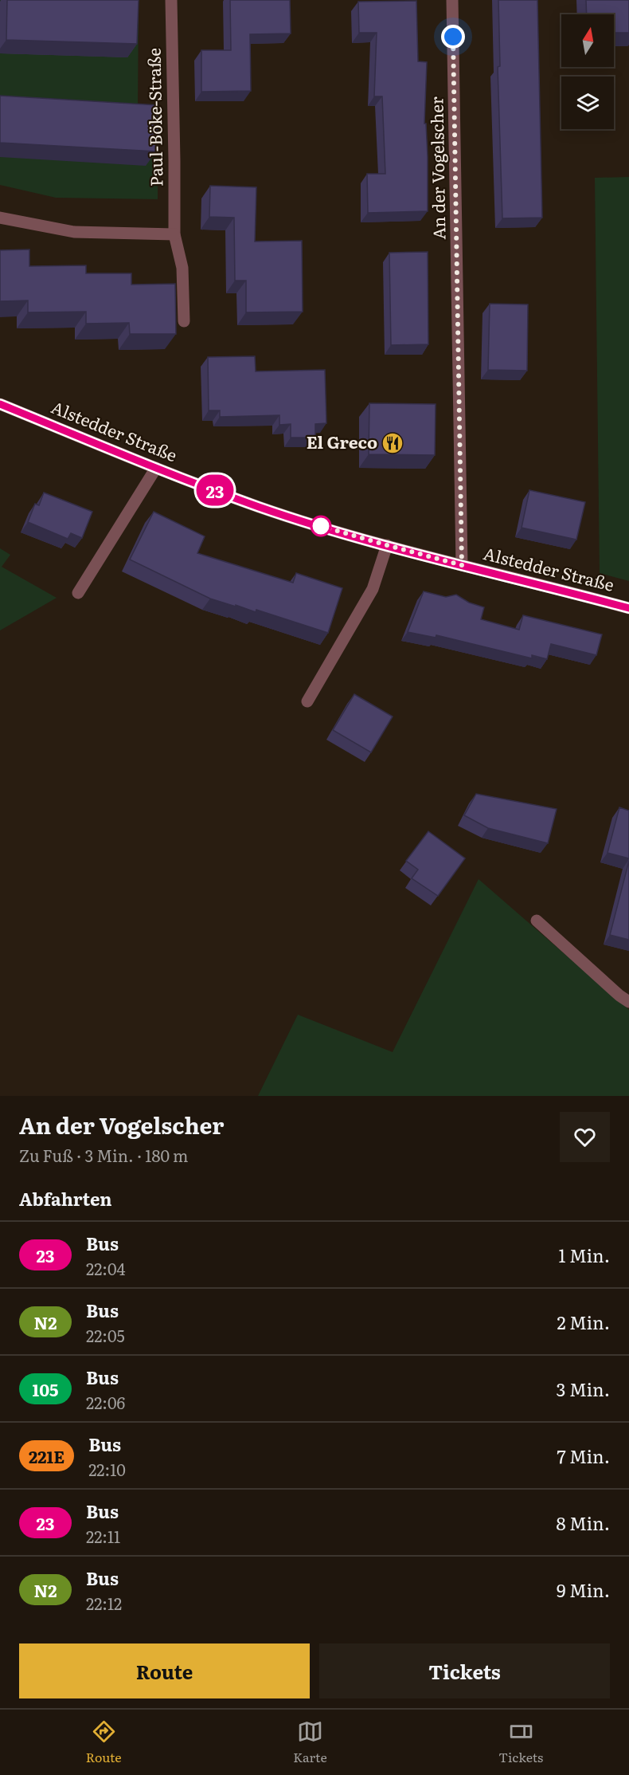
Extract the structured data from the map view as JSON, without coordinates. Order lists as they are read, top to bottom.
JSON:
{
  "streets": {
    "street": ["Paul-Böke-Straße", "An der Vogelscher", "Alstedder Straße"]
  },
  "crossings": [
    ["An der Vogelscher", "Alstedder Straße"]
  ],
  "places": {
    "restaurant": ["El Greco"]
  },
  "lines": ["bus line 23"],
  "north": "top",
  "page": {
    "on_map": "23",
    "heading": [
      ["An der Vogelscher", "Zu Fuß · 3 Min. · 180 m"],
      "Abfahrten"
    ],
    "list": [
      {
        "mark": "23",
        "name": "Bus",
        "note": "22:04",
        "value": "1 Min."
      },
      {
        "mark": "N2",
        "name": "Bus",
        "note": "22:05",
        "value": "2 Min."
      },
      {
        "mark": "105",
        "name": "Bus",
        "note": "22:06",
        "value": "3 Min."
      },
      {
        "mark": "221E",
        "name": "Bus",
        "note": "22:10",
        "value": "7 Min."
      },
      {
        "mark": "23",
        "name": "Bus",
        "note": "22:11",
        "value": "8 Min."
      },
      {
        "mark": "N2",
        "name": "Bus",
        "note": "22:12",
        "value": "9 Min."
      }
    ],
    "buttons": ["Route", "Tickets"],
    "tabs": ["Route", "Karte", "Tickets"]
  }
}
